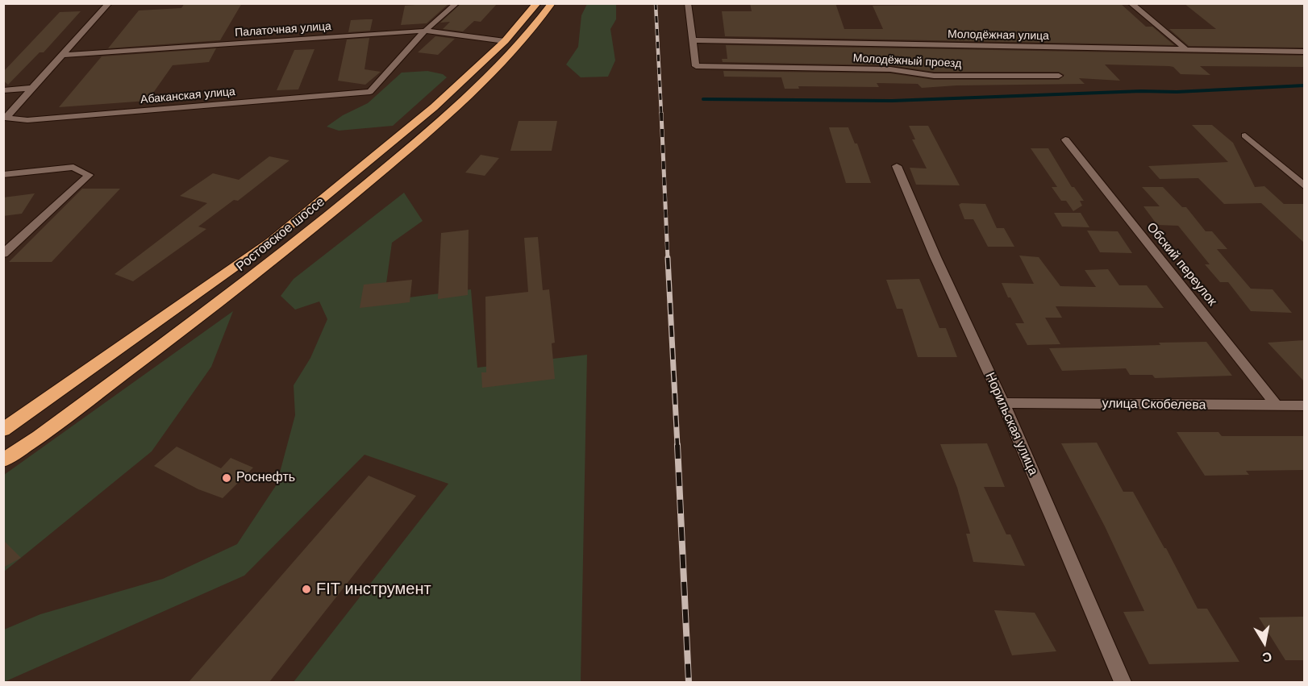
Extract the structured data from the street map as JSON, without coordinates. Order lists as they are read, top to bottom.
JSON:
{
  "streets": {
    "highway": ["Ростовское шоссе"],
    "street": [
      "Палаточная улица",
      "Молодёжная улица",
      "Молодёжный проезд",
      "Абаканская улица",
      "Обский переулок",
      "улица Скобелева",
      "Норильская улица"
    ]
  },
  "crossings": [
    ["Палаточная улица", "Абаканская улица"],
    ["Палаточная улица", "Ростовское шоссе"],
    ["Молодёжная улица", "Молодёжный проезд"],
    ["Обский переулок", "улица Скобелева"],
    ["улица Скобелева", "Норильская улица"]
  ],
  "places": ["Роснефть", "FIT инструмент"],
  "north": "bottom"
}
